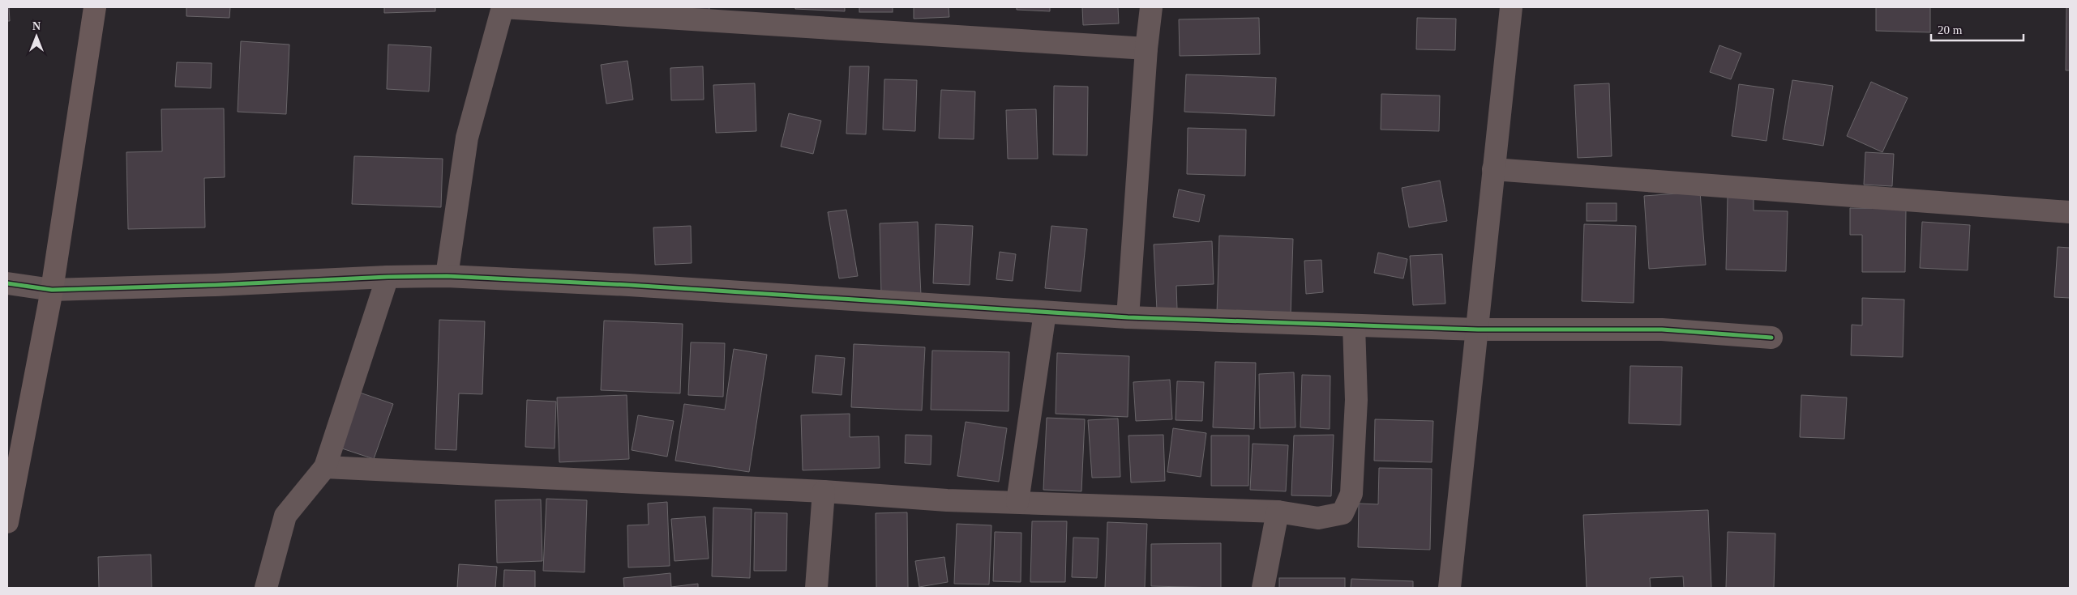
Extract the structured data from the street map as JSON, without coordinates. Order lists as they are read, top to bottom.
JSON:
{
  "scale_bar": "20 m",
  "north": "top"
}
